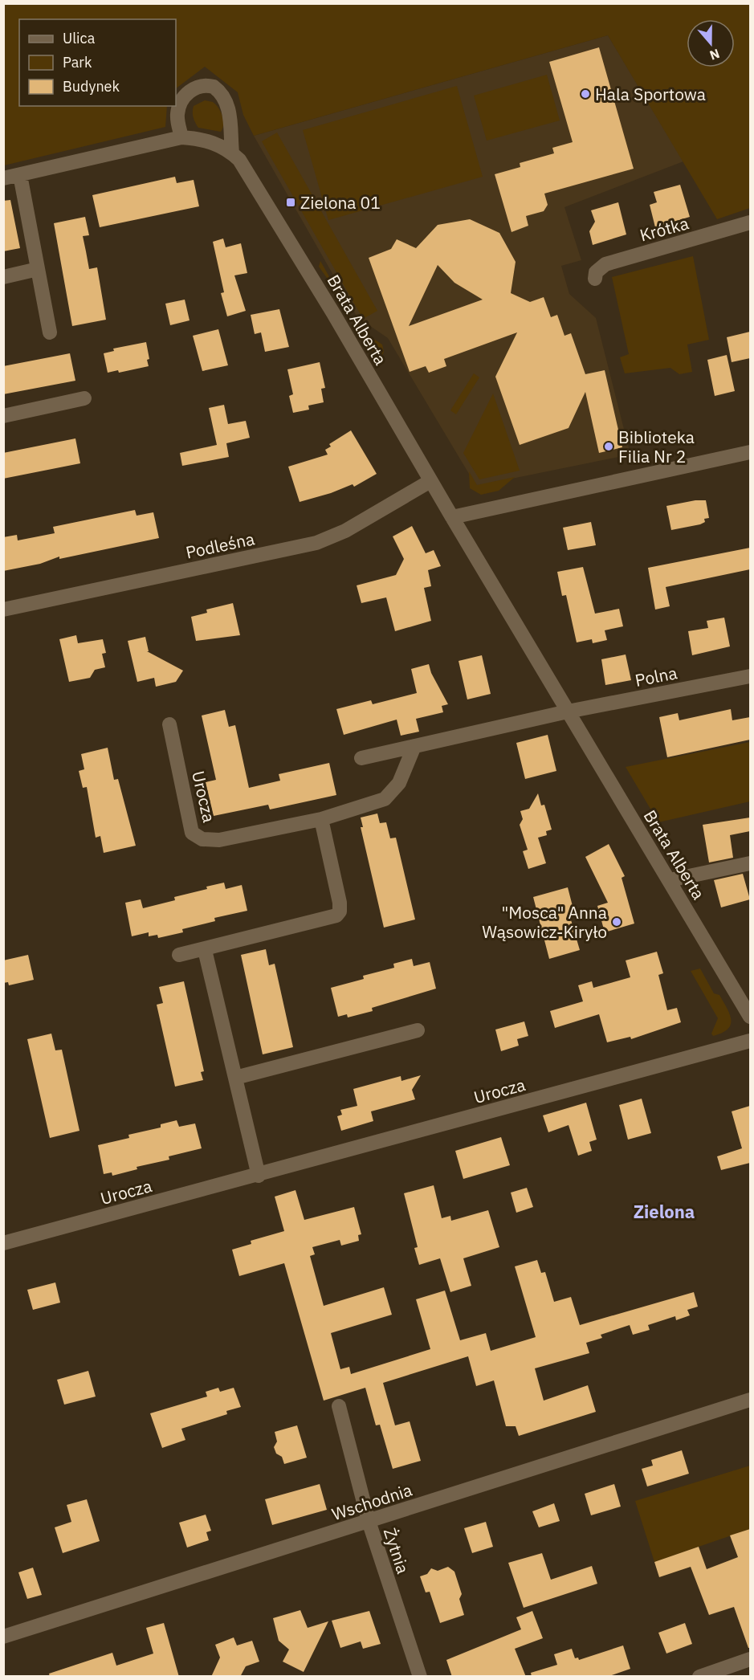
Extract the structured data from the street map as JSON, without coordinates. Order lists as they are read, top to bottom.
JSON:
{
  "streets": {
    "street": [
      "Krótka",
      "Brata Alberta",
      "Podleśna",
      "Polna",
      "Urocza",
      "Wschodnia",
      "Żytnia"
    ]
  },
  "crossings": [
    ["Brata Alberta", "Podleśna"],
    ["Brata Alberta", "Polna"],
    ["Wschodnia", "Żytnia"]
  ],
  "districts": ["Zielona"],
  "places": {
    "other": ["Hala Sportowa", "Biblioteka Filia Nr 2", "\"Mosca\" Anna Wąsowicz-Kiryło"],
    "transit": ["Zielona 01"]
  },
  "legend": ["Ulica", "Park", "Budynek"],
  "north": "bottom"
}
